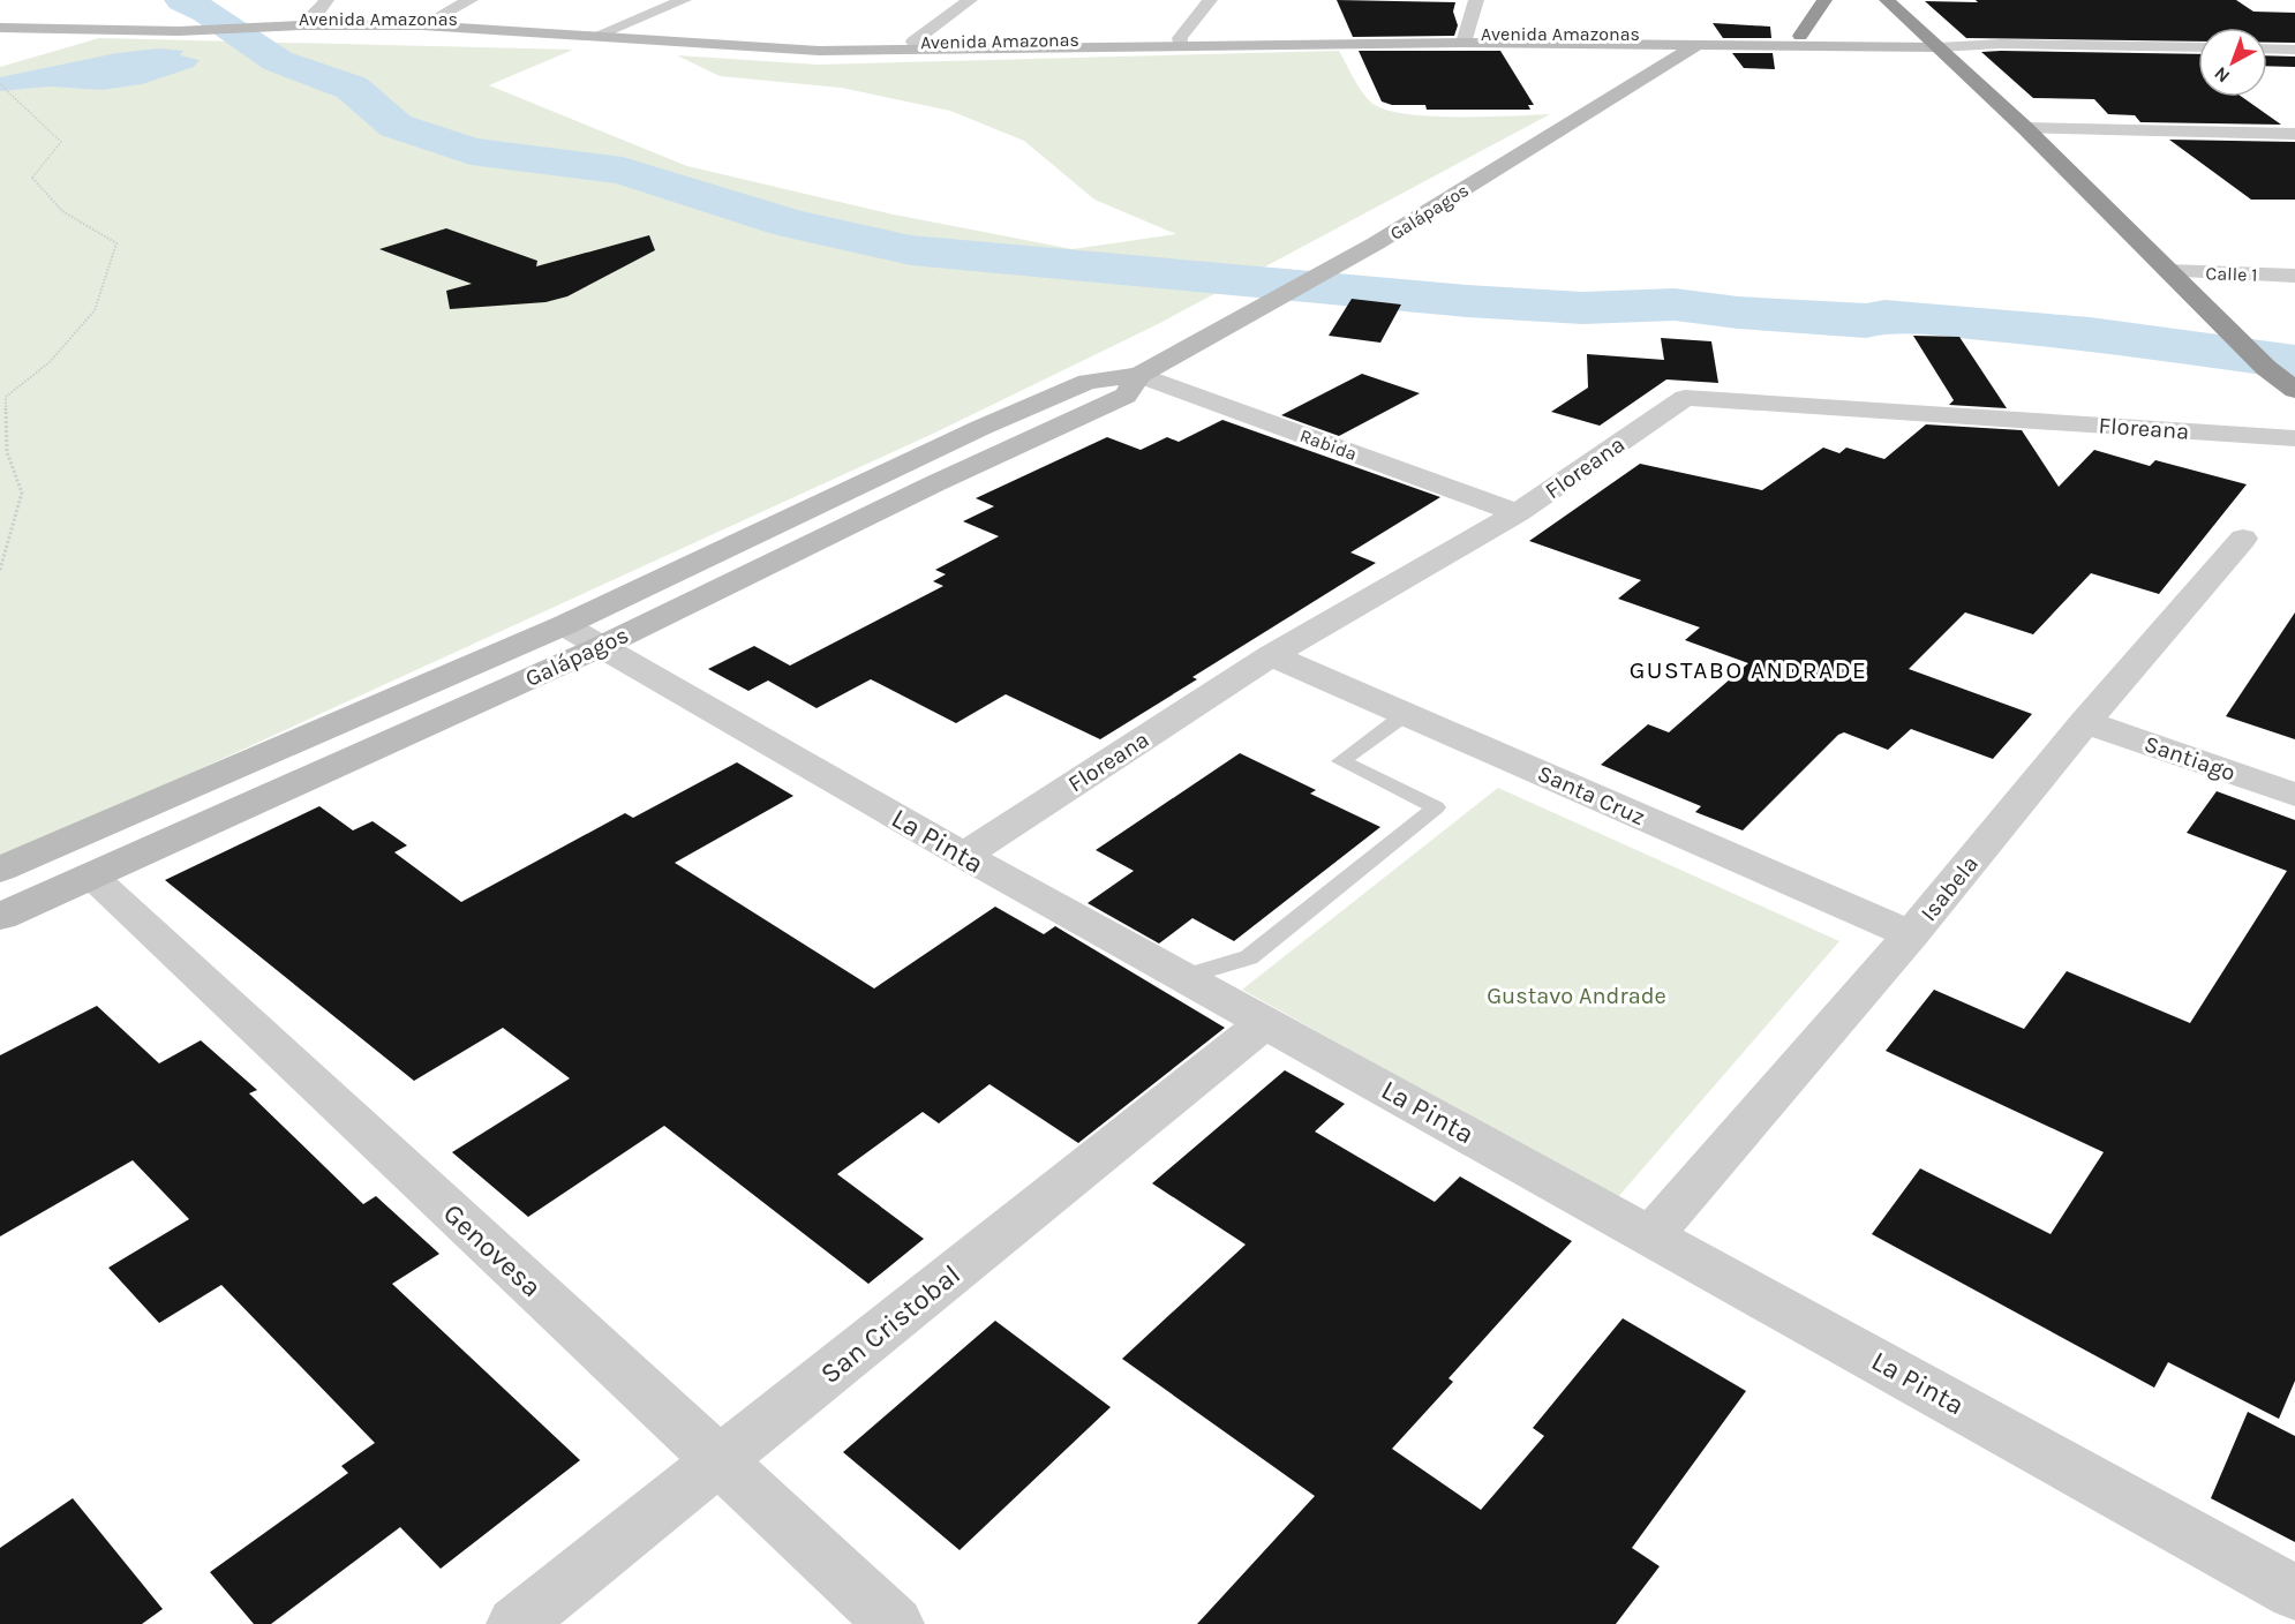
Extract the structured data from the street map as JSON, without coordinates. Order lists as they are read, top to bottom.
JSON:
{
  "streets": {
    "main road": ["Avenida Amazonas", "Galápagos"],
    "street": [
      "Calle 1",
      "Floreana",
      "Rabida",
      "Santiago",
      "Santa Cruz",
      "La Pinta",
      "Isabela",
      "Genovesa",
      "San Cristobal"
    ]
  },
  "crossings": [
    ["Avenida Amazonas", "Galápagos"],
    ["Galápagos", "Rabida"],
    ["Galápagos", "La Pinta"],
    ["Galápagos", "Genovesa"],
    ["Floreana", "Rabida"],
    ["Floreana", "Santa Cruz"],
    ["Floreana", "La Pinta"],
    ["Santiago", "Isabela"],
    ["Santa Cruz", "Isabela"],
    ["La Pinta", "Isabela"],
    ["La Pinta", "San Cristobal"],
    ["Genovesa", "San Cristobal"]
  ],
  "districts": ["GUSTABO ANDRADE"],
  "parks": ["Gustavo Andrade"],
  "north": "bottom left"
}
